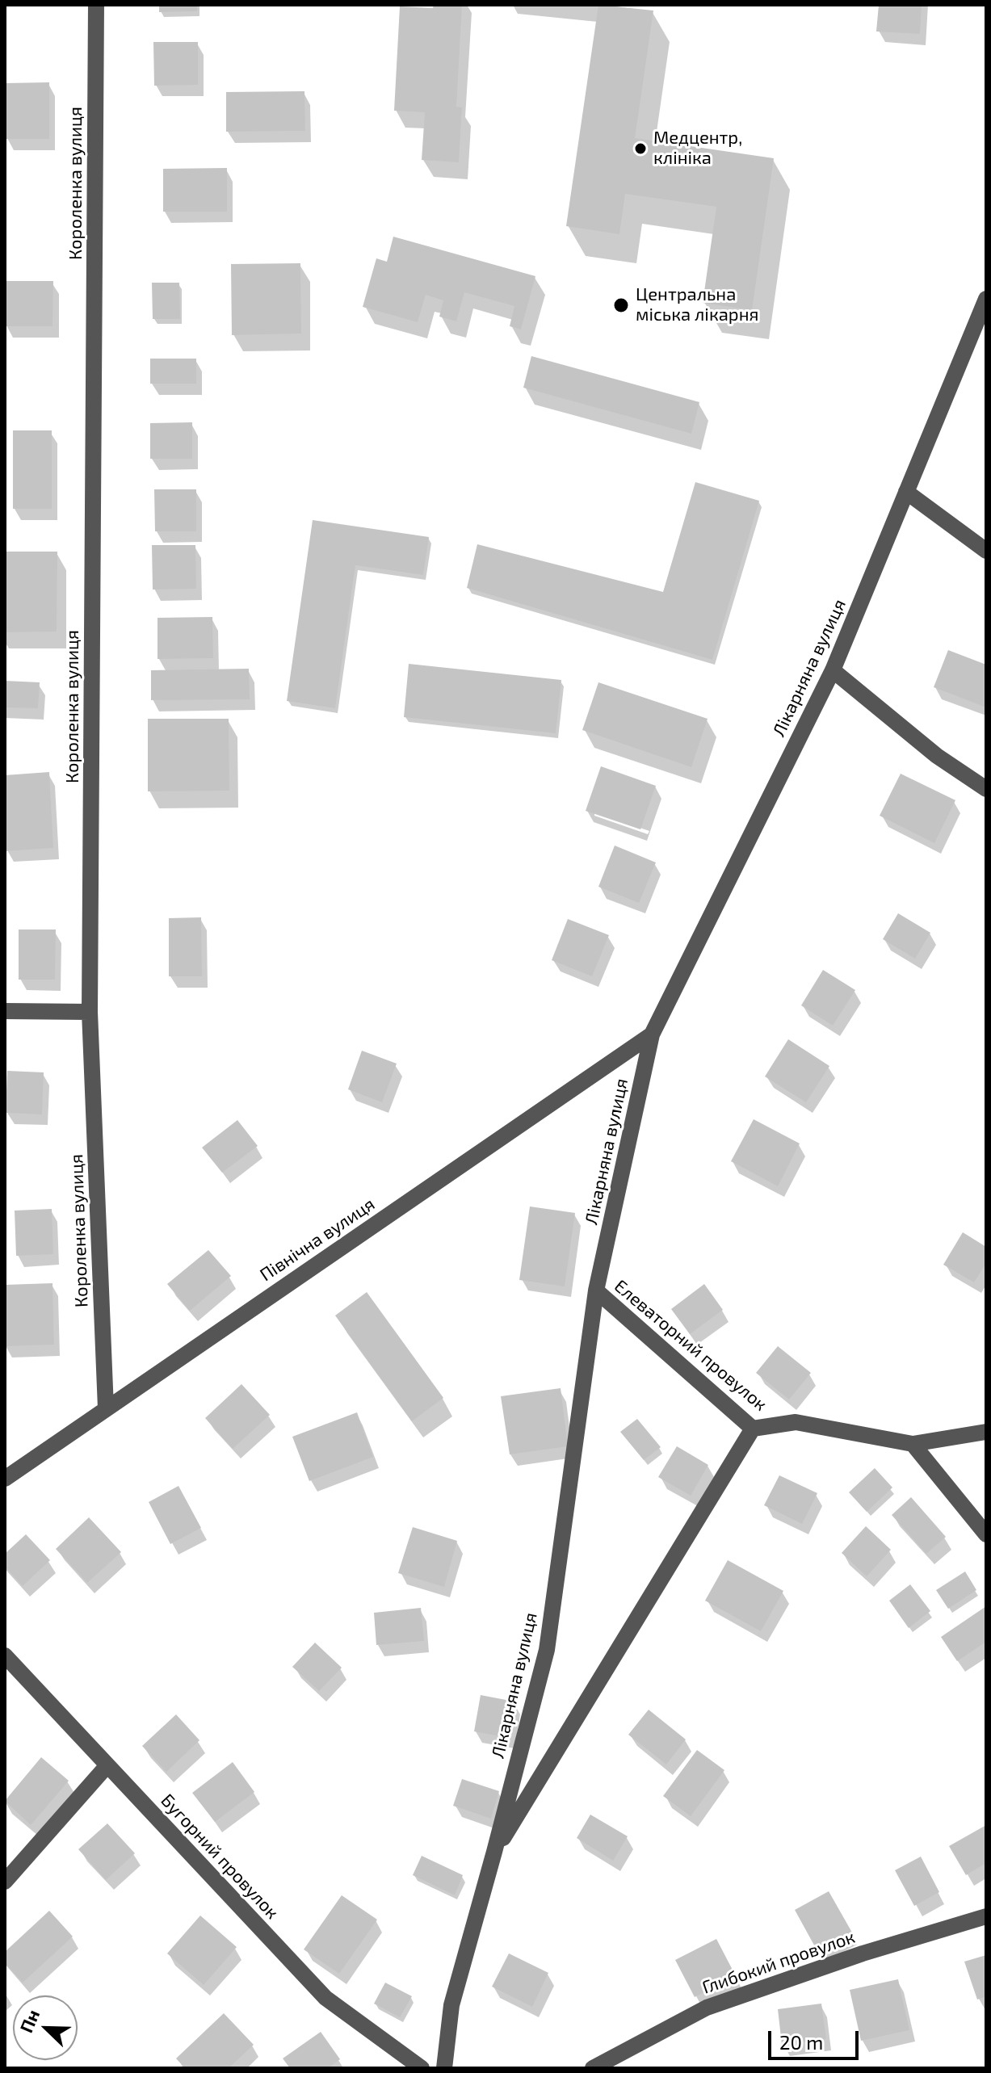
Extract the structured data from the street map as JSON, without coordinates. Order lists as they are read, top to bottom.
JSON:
{
  "streets": {
    "street": [
      "Короленка вулиця",
      "Лікарняна вулиця",
      "Північна вулиця",
      "Елеваторний провулок",
      "Бугорний провулок",
      "Глибокий провулок"
    ]
  },
  "crossings": [
    ["Короленка вулиця", "Північна вулиця"],
    ["Лікарняна вулиця", "Північна вулиця"],
    ["Лікарняна вулиця", "Елеваторний провулок"]
  ],
  "places": ["Медцентр, клініка", "Центральна міська лікарня"],
  "scale_bar": "20 m",
  "north": "top left"
}
